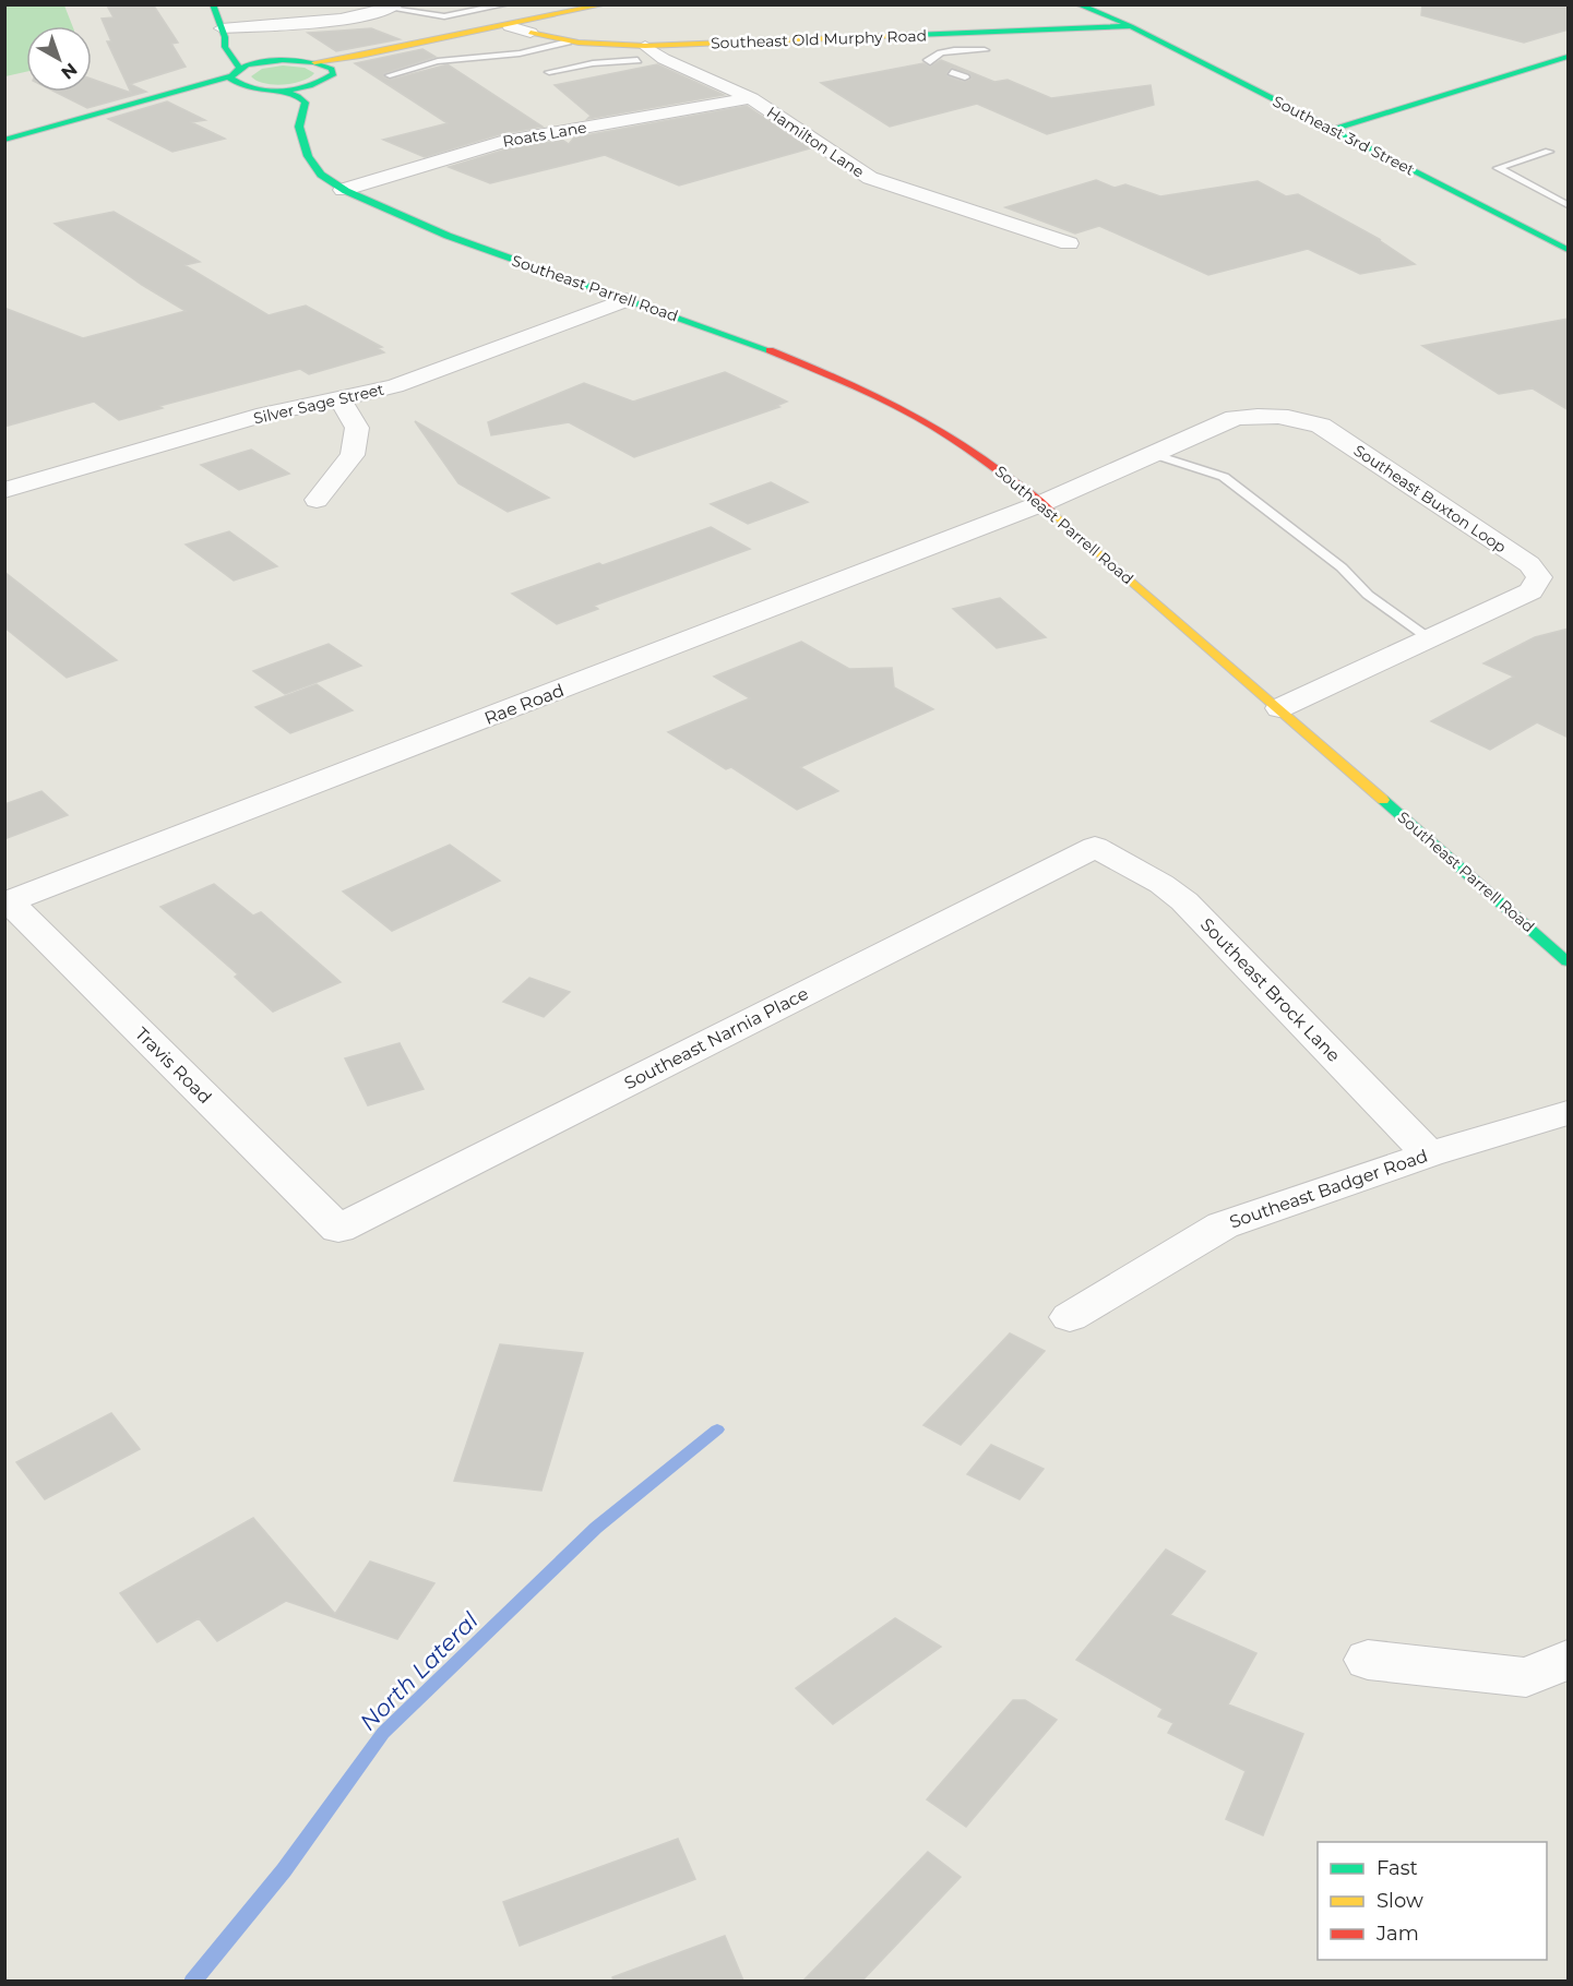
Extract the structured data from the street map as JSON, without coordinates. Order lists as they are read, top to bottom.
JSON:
{
  "streets": {
    "street": [
      "Southeast Old Murphy Road",
      "Roats Lane",
      "Southeast 3rd Street",
      "Hamilton Lane",
      "Southeast Parrell Road",
      "Silver Sage Street",
      "Southeast Buxton Loop",
      "Rae Road",
      "Southeast Brock Lane",
      "Southeast Narnia Place",
      "Travis Road",
      "Southeast Badger Road"
    ]
  },
  "crossings": [
    ["Southeast Old Murphy Road", "Southeast 3rd Street"],
    ["Southeast Old Murphy Road", "Hamilton Lane"],
    ["Roats Lane", "Hamilton Lane"],
    ["Roats Lane", "Southeast Parrell Road"],
    ["Southeast Parrell Road", "Silver Sage Street"],
    ["Southeast Parrell Road", "Southeast Buxton Loop"],
    ["Southeast Parrell Road", "Rae Road"],
    ["Southeast Buxton Loop", "Rae Road"],
    ["Rae Road", "Travis Road"],
    ["Southeast Brock Lane", "Southeast Narnia Place"],
    ["Southeast Brock Lane", "Southeast Badger Road"],
    ["Southeast Narnia Place", "Travis Road"]
  ],
  "water": ["North Lateral"],
  "legend": ["Fast", "Slow", "Jam"],
  "north": "bottom right"
}
